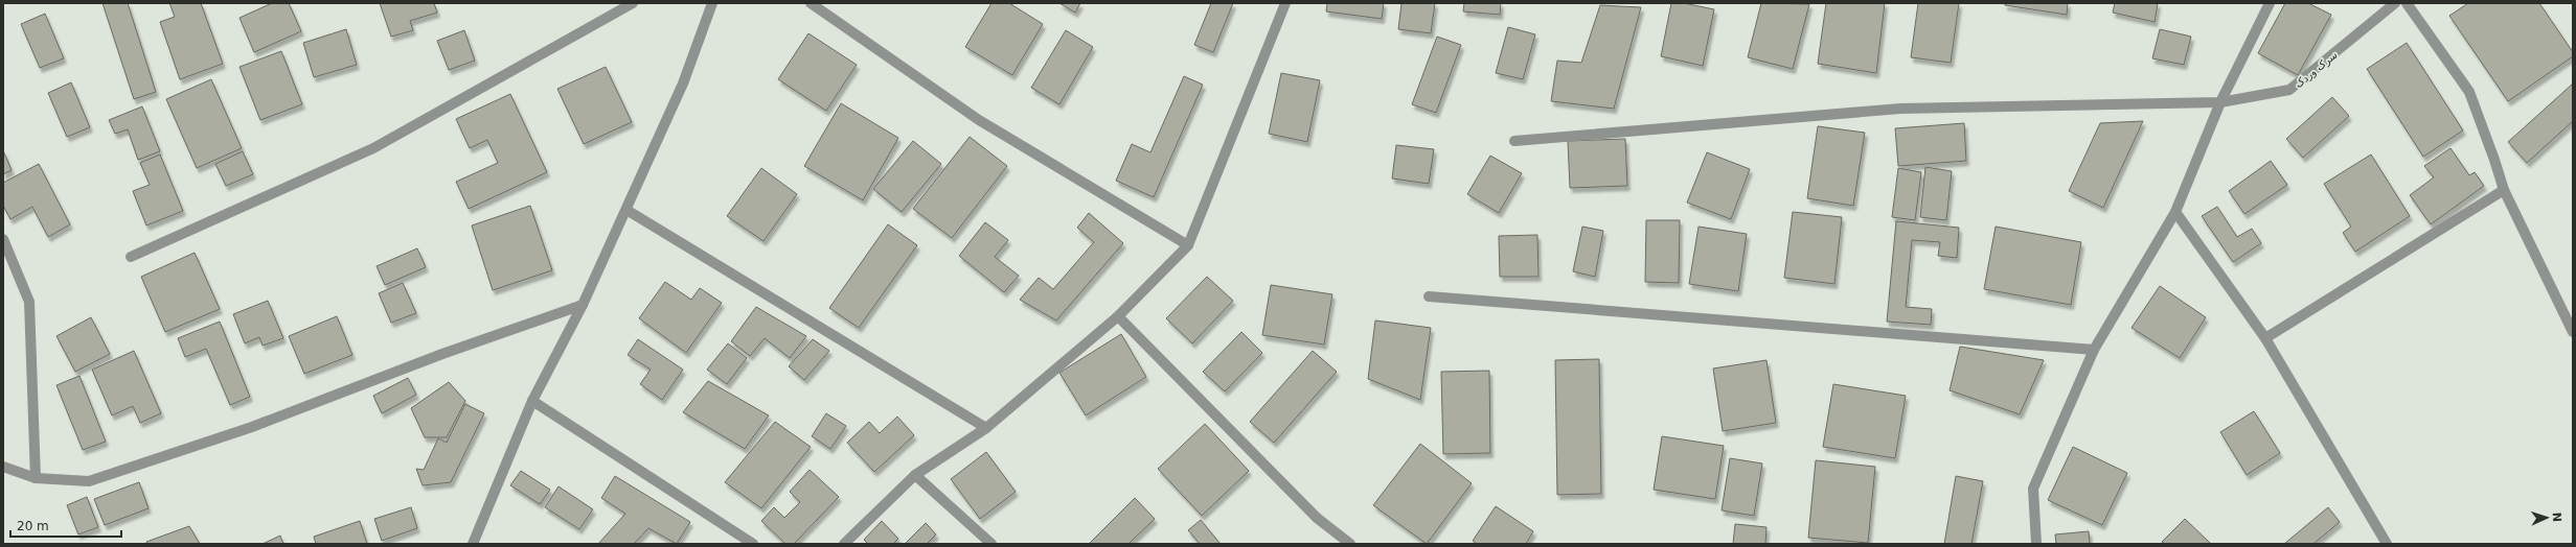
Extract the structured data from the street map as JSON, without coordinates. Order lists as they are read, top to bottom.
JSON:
{
  "streets": {
    "street": ["سرک وردک"]
  },
  "scale_bar": "20 m",
  "north": "right"
}
